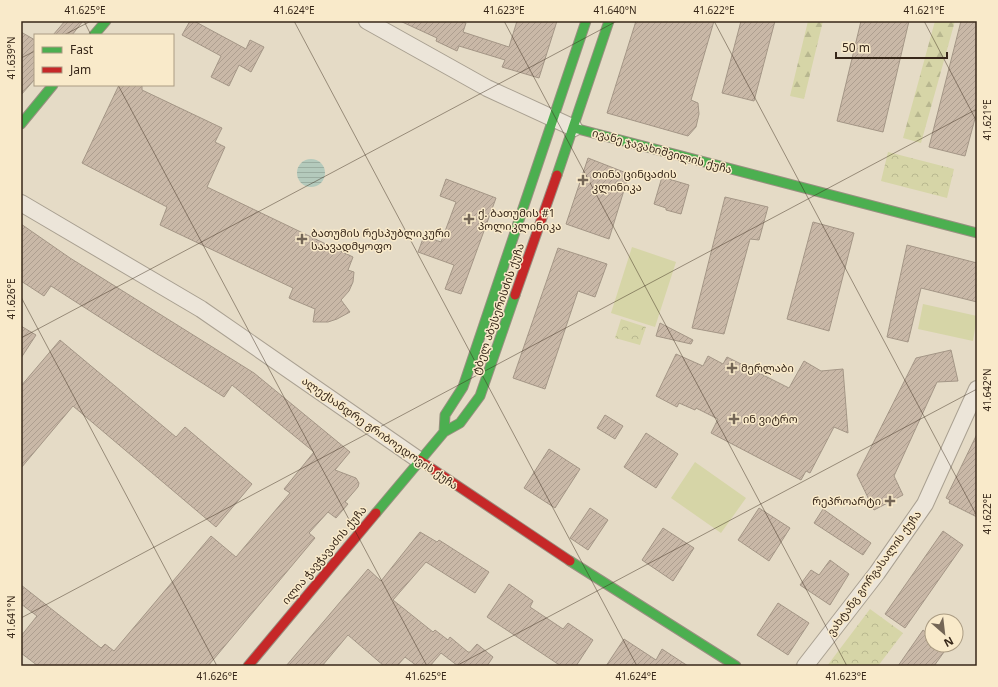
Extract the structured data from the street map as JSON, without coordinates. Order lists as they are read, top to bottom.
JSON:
{
  "streets": {
    "main road": [
      "ივანე ჯავახიშვილის ქუჩა",
      "ტბელ აბუსერისძის ქუჩა",
      "ალექსანდრე გრიბოედოვის ქუჩა",
      "ილია ჭავჭავაძის ქუჩა"
    ],
    "street": ["ვახტანგ გორგასალის ქუჩა"]
  },
  "crossings": [
    ["ივანე ჯავახიშვილის ქუჩა", "ტბელ აბუსერისძის ქუჩა"],
    ["ტბელ აბუსერისძის ქუჩა", "ალექსანდრე გრიბოედოვის ქუჩა"],
    ["ტბელ აბუსერისძის ქუჩა", "ილია ჭავჭავაძის ქუჩა"],
    ["ალექსანდრე გრიბოედოვის ქუჩა", "ილია ჭავჭავაძის ქუჩა"]
  ],
  "places": {
    "health": [
      "თინა ცინცაძის კლინიკა",
      "ქ. ბათუმის #1 პოლიკლინიკა",
      "ბათუმის რესპუბლიკური საავადმყოფო",
      "მერლაბი",
      "ინ ვიტრო",
      "რეპროარტი"
    ]
  },
  "legend": ["Fast", "Jam"],
  "scale_bar": "50 m",
  "north": "bottom right",
  "coordinates": [
    "41.625°E",
    "41.624°E",
    "41.623°E",
    "41.640°N",
    "41.622°E",
    "41.621°E",
    "41.639°N",
    "41.626°E",
    "41.642°N",
    "41.641°N"
  ]
}
